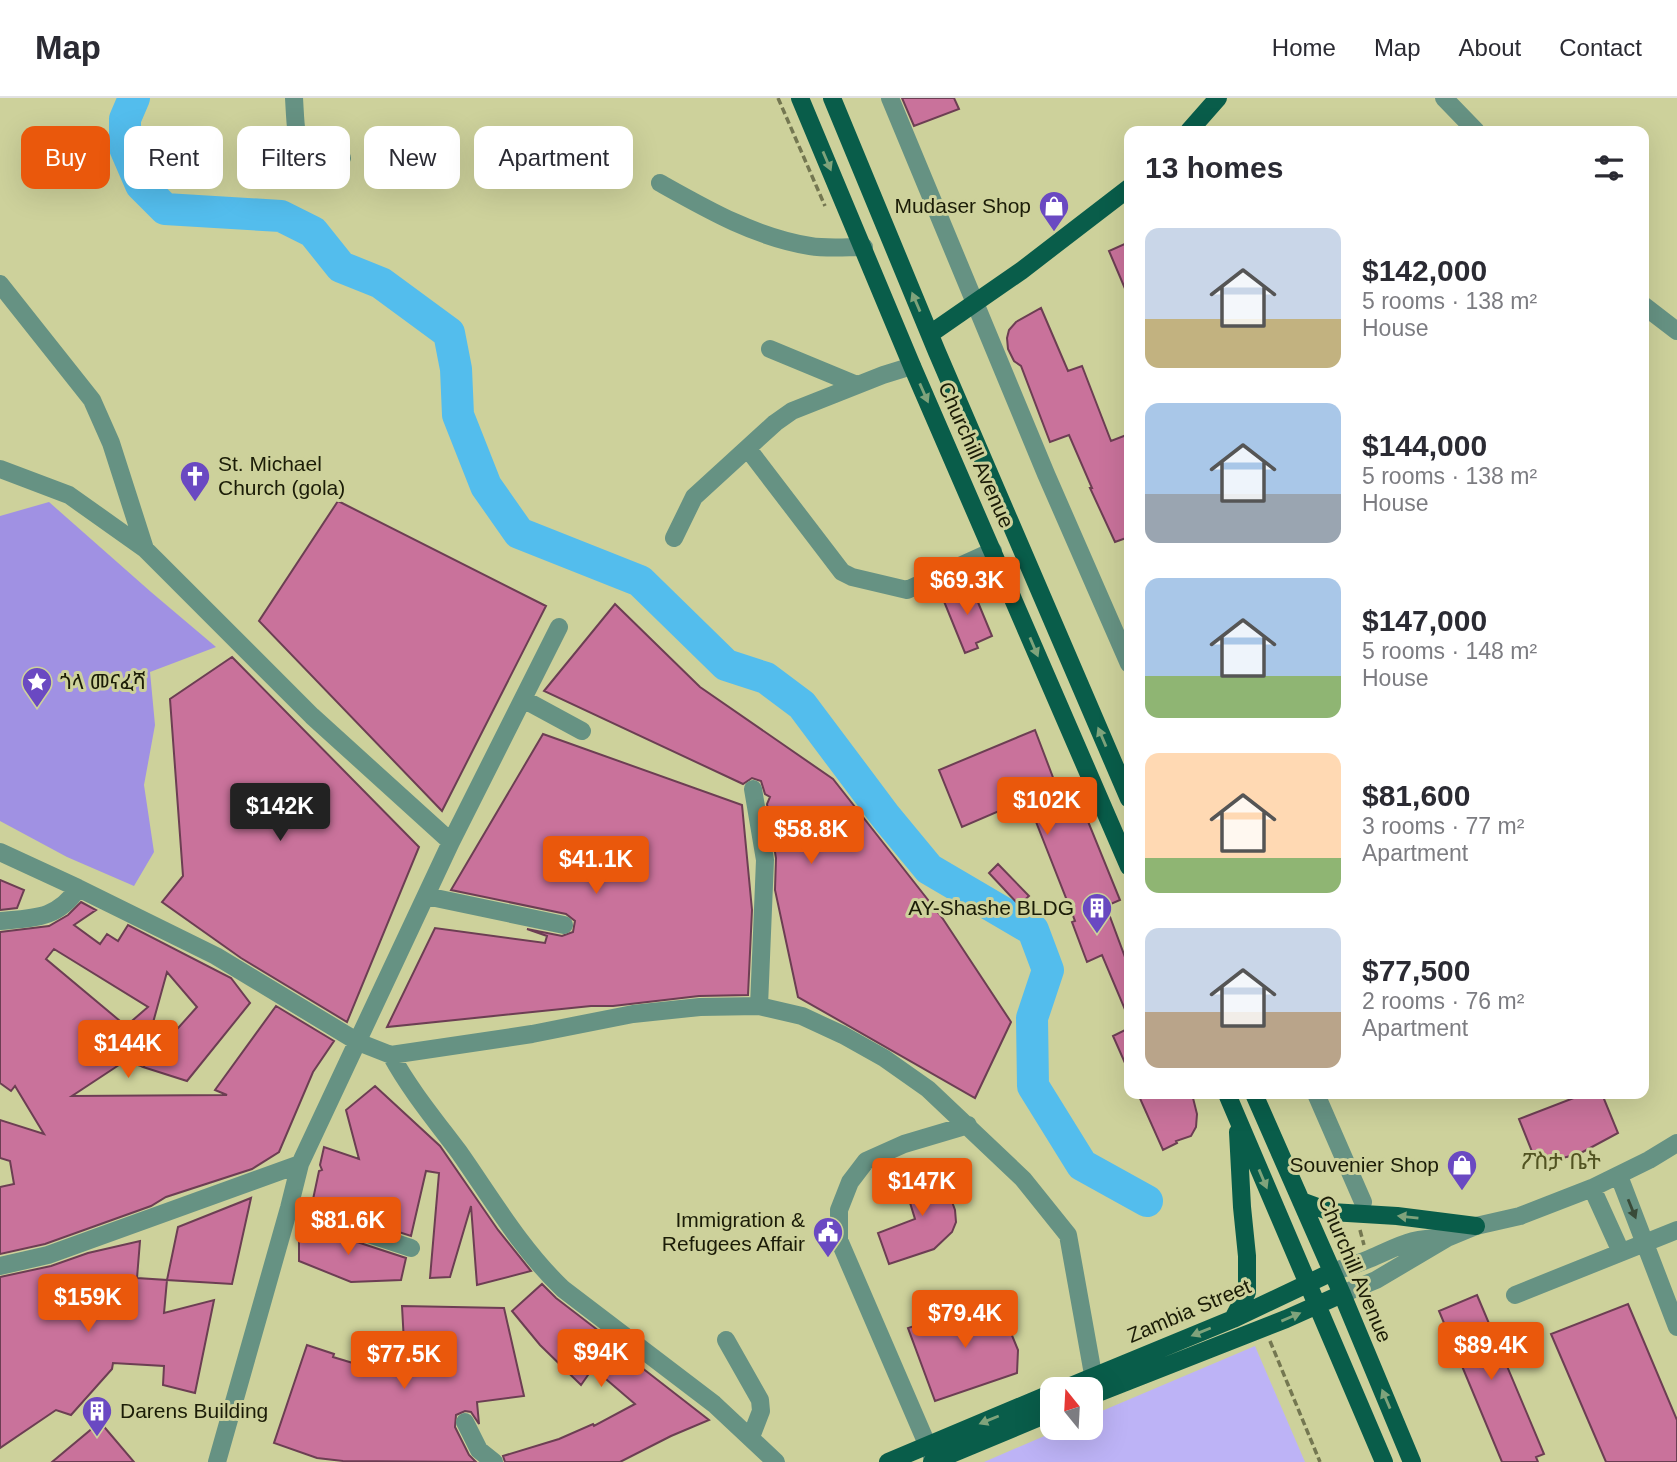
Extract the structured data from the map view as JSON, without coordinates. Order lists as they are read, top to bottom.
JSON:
{
  "streets": {
    "main road": ["Churchill Avenue", "Zambia Street"]
  },
  "crossings": [
    ["Churchill Avenue", "Zambia Street"]
  ],
  "districts": ["ፖስታ ቤት"],
  "places": {
    "shop": ["Mudaser Shop", "Souvenier Shop"],
    "church": ["St. Michael Church (gola)"],
    "place": ["ጎላ መናፈሻ"],
    "building": ["AY-Shashe BLDG", "Darens Building"],
    "public building": ["Immigration & Refugees Affair"]
  },
  "north": "top",
  "page": {
    "header": "Map",
    "nav": [
      "Home",
      "Map",
      "About",
      "Contact"
    ],
    "chip": [
      "Buy",
      "Rent",
      "Filters",
      "New",
      "Apartment"
    ],
    "heading": "13 homes",
    "list": [
      {
        "name": "$142,000",
        "note": "5 rooms · 138 m² · House"
      },
      {
        "name": "$144,000",
        "note": "5 rooms · 138 m² · House"
      },
      {
        "name": "$147,000",
        "note": "5 rooms · 148 m² · House"
      },
      {
        "name": "$81,600",
        "note": "3 rooms · 77 m² · Apartment"
      },
      {
        "name": "$77,500",
        "note": "2 rooms · 76 m² · Apartment"
      }
    ],
    "price": [
      "$69.3K",
      "$102K",
      "$142K",
      "$58.8K",
      "$41.1K",
      "$144K",
      "$147K",
      "$81.6K",
      "$159K",
      "$79.4K",
      "$89.4K",
      "$94K",
      "$77.5K"
    ]
  }
}
